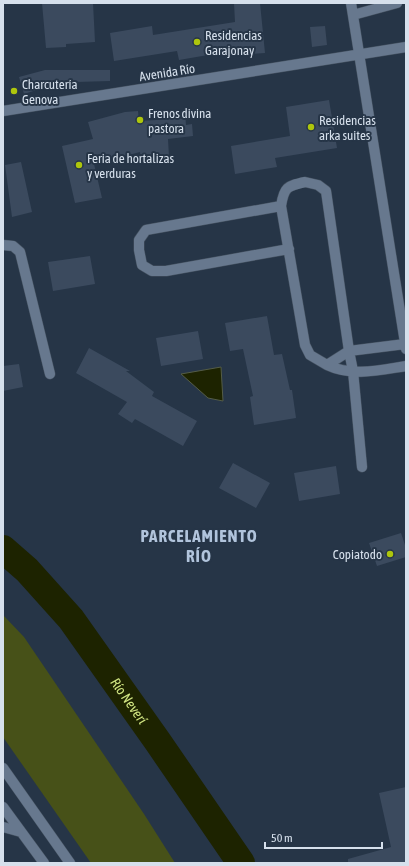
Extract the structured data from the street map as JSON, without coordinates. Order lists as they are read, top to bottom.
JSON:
{
  "streets": {
    "street": ["Avenida Río"]
  },
  "districts": ["PARCELAMIENTO RÍO"],
  "water": ["Río Neverí"],
  "places": [
    "Residencias Garajonay",
    "Charcutería Genova",
    "Frenos divina pastora",
    "Residencias arka suites",
    "Feria de hortalizas y verduras",
    "Copiatodo"
  ],
  "scale_bar": "50 m"
}
